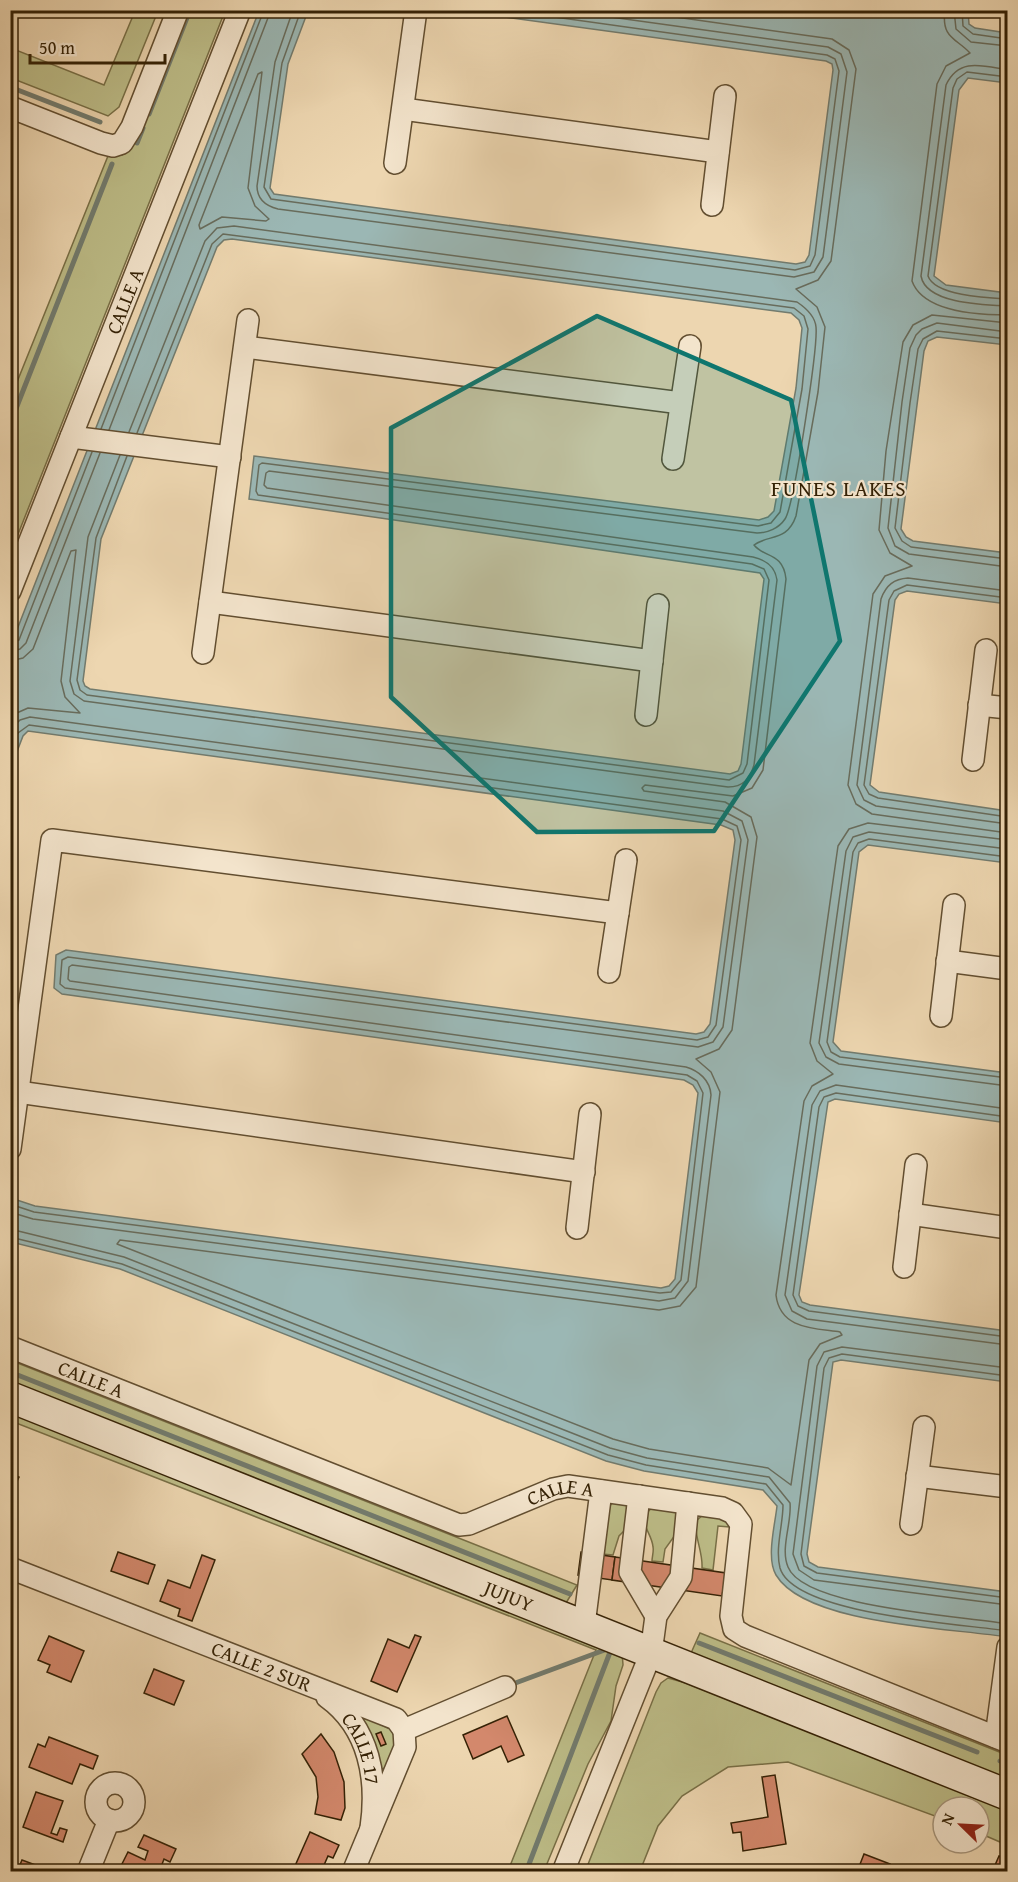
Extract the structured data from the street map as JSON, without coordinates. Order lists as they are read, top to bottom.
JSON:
{
  "streets": {
    "street": [
      "CALLE A",
      "JUJUY",
      "CALLE 2 SUR",
      "CALLE 17"
    ]
  },
  "crossings": [
    ["CALLE 2 SUR", "CALLE 17"]
  ],
  "districts": ["FUNES LAKES"],
  "scale_bar": "50 m",
  "north": "top left"
}
